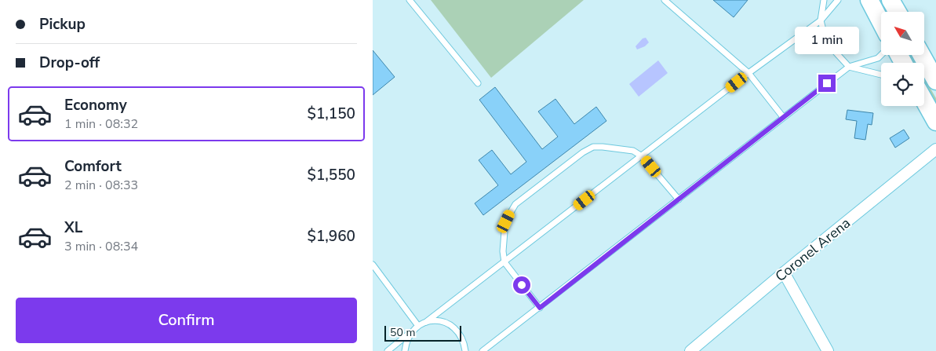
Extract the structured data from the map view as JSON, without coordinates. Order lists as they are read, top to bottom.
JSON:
{
  "streets": {
    "street": ["Coronel Arena"]
  },
  "scale_bar": "50 m",
  "north": "top left",
  "page": {
    "banner": ["Pickup", "Drop-off"],
    "bubble": "1 min",
    "list": [
      {
        "name": "Economy",
        "note": "1 min · 08:32",
        "value": "$1,150"
      },
      {
        "name": "Comfort",
        "note": "2 min · 08:33",
        "value": "$1,550"
      },
      {
        "name": "XL",
        "note": "3 min · 08:34",
        "value": "$1,960"
      }
    ],
    "buttons": "Confirm",
    "scale": "50 m"
  }
}
